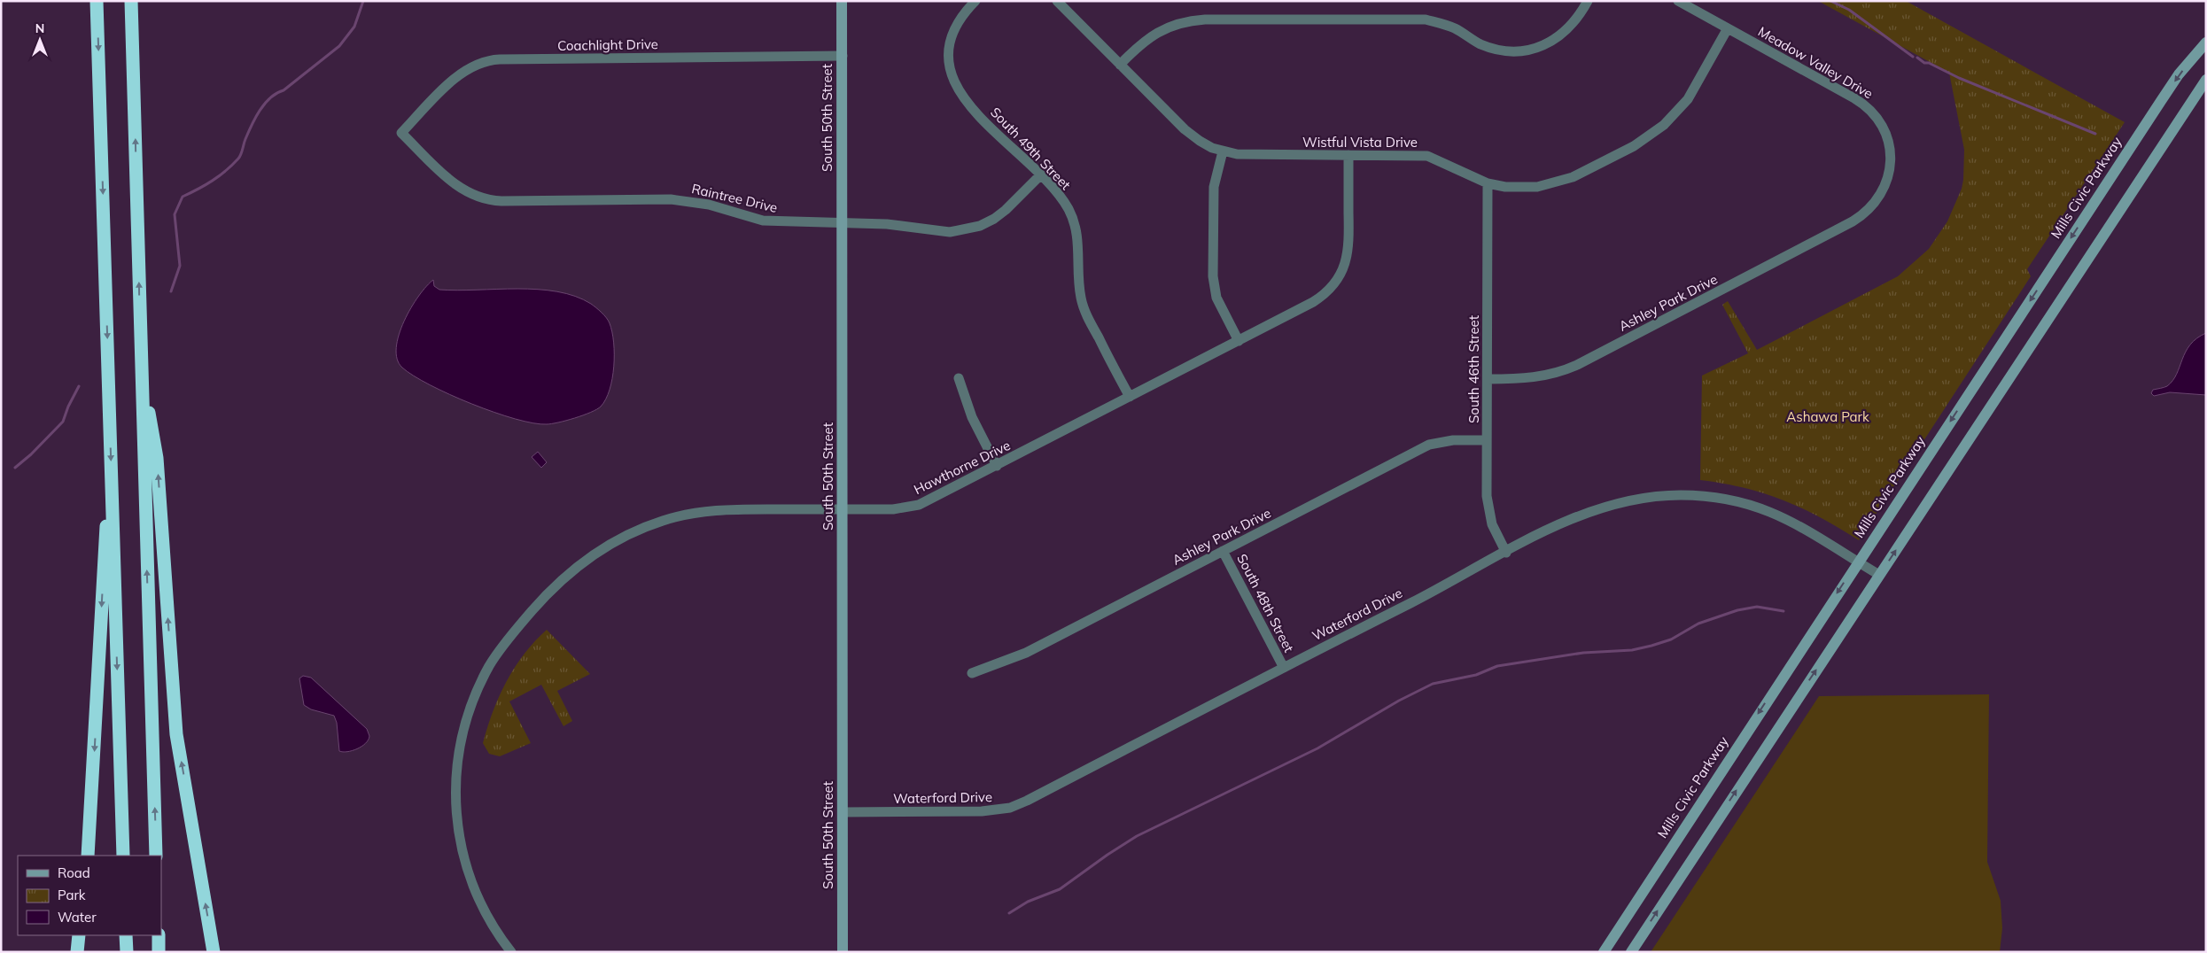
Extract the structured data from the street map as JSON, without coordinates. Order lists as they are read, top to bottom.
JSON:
{
  "streets": {
    "main road": ["South 50th Street", "Mills Civic Parkway"],
    "street": [
      "Coachlight Drive",
      "Meadow Valley Drive",
      "Wistful Vista Drive",
      "South 49th Street",
      "Raintree Drive",
      "Ashley Park Drive",
      "South 46th Street",
      "Hawthorne Drive",
      "South 48th Street",
      "Waterford Drive"
    ]
  },
  "crossings": [
    ["Coachlight Drive", "South 50th Street"],
    ["Coachlight Drive", "Raintree Drive"],
    ["Meadow Valley Drive", "Wistful Vista Drive"],
    ["Meadow Valley Drive", "Ashley Park Drive"],
    ["South 50th Street", "Raintree Drive"],
    ["South 50th Street", "Hawthorne Drive"],
    ["South 50th Street", "Waterford Drive"],
    ["Wistful Vista Drive", "South 46th Street"],
    ["Wistful Vista Drive", "Hawthorne Drive"],
    ["South 49th Street", "Raintree Drive"],
    ["South 49th Street", "Hawthorne Drive"],
    ["Mills Civic Parkway", "Waterford Drive"],
    ["Ashley Park Drive", "South 46th Street"],
    ["Ashley Park Drive", "South 48th Street"],
    ["South 46th Street", "Waterford Drive"],
    ["South 48th Street", "Waterford Drive"]
  ],
  "parks": ["Ashawa Park"],
  "legend": ["Road", "Park", "Water"],
  "north": "top"
}
